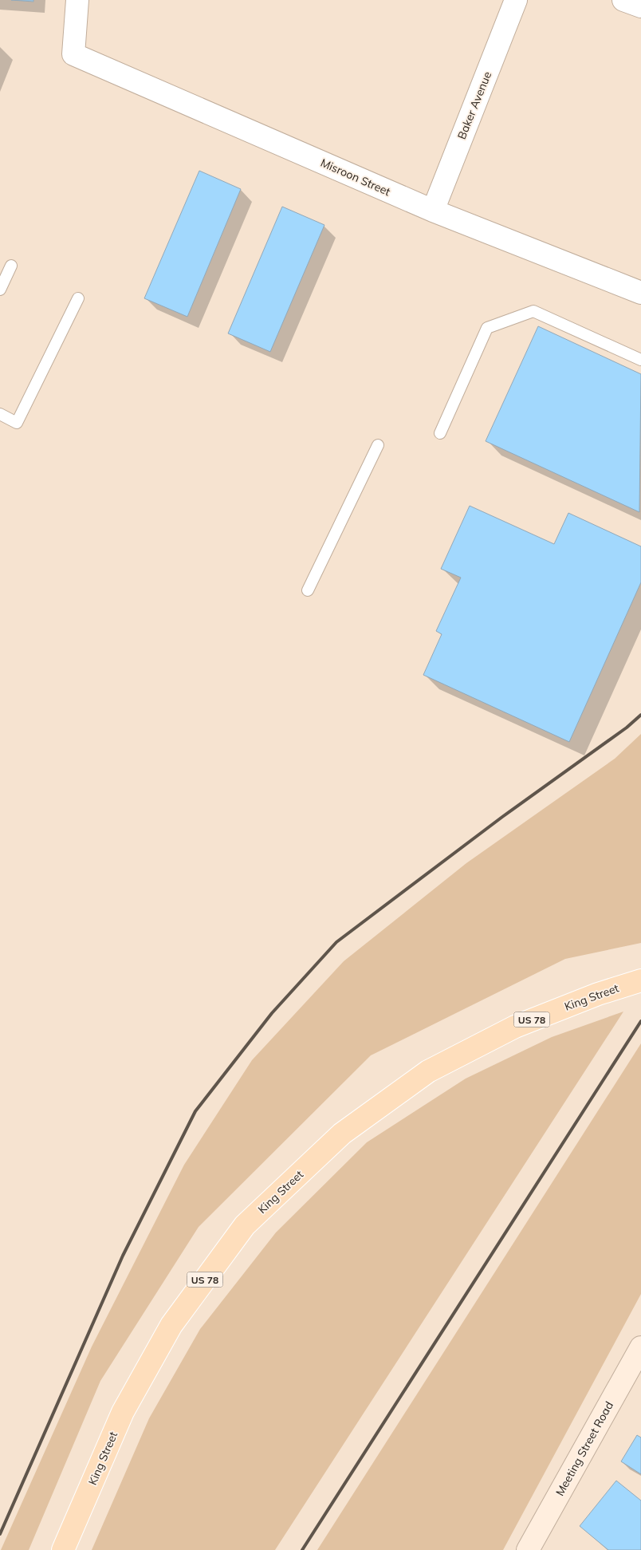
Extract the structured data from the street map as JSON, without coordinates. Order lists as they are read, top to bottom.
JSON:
{
  "streets": {
    "main road": ["King Street", "US 78"],
    "street": ["Baker Avenue", "Misroon Street", "Meeting Street Road"]
  },
  "crossings": [
    ["Baker Avenue", "Misroon Street"]
  ]
}
